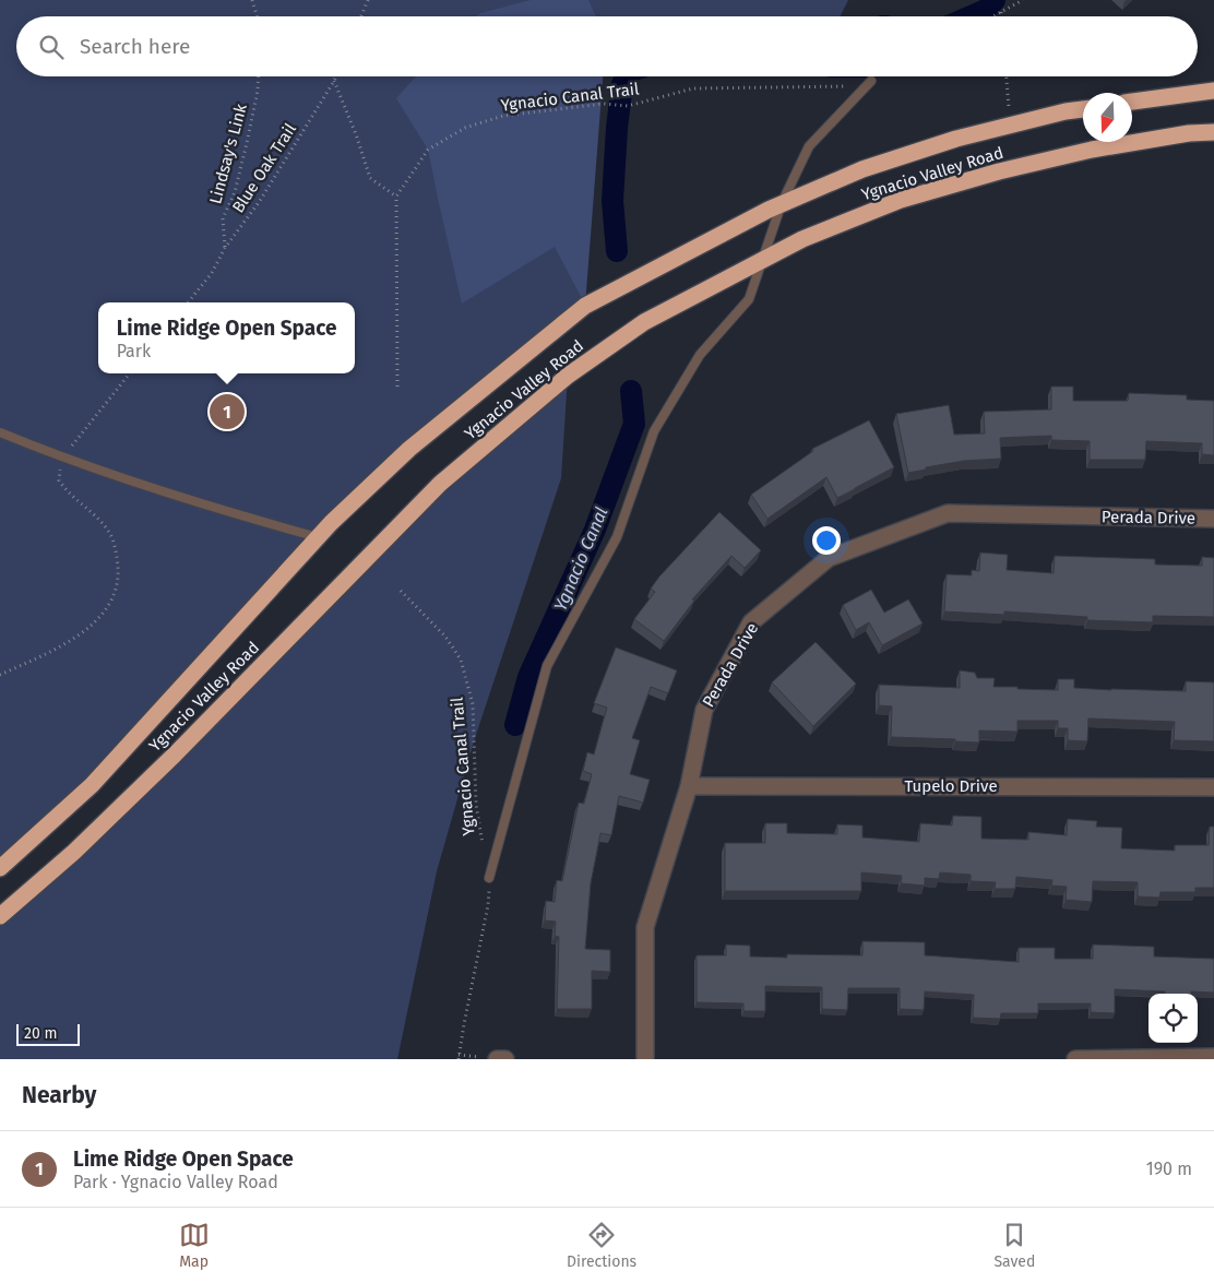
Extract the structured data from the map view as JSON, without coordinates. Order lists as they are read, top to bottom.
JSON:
{
  "streets": {
    "highway": ["Ygnacio Valley Road"],
    "street": ["Perada Drive", "Tupelo Drive"],
    "path": ["Ygnacio Canal Trail", "Lindsay's Link", "Blue Oak Trail"]
  },
  "crossings": [
    ["Lindsay's Link", "Blue Oak Trail"],
    ["Perada Drive", "Tupelo Drive"]
  ],
  "water": ["Ygnacio Canal"],
  "scale_bar": "20 m",
  "north": "bottom",
  "page": {
    "search": "Search here",
    "popup": ["Lime Ridge Open Space", "Park"],
    "pins": "1",
    "scale": "20 m",
    "heading": "Nearby",
    "list": [
      {
        "mark": "1",
        "name": "Lime Ridge Open Space",
        "note": "Park · Ygnacio Valley Road",
        "value": "190 m"
      }
    ],
    "nav": ["Map", "Directions", "Saved"]
  }
}
